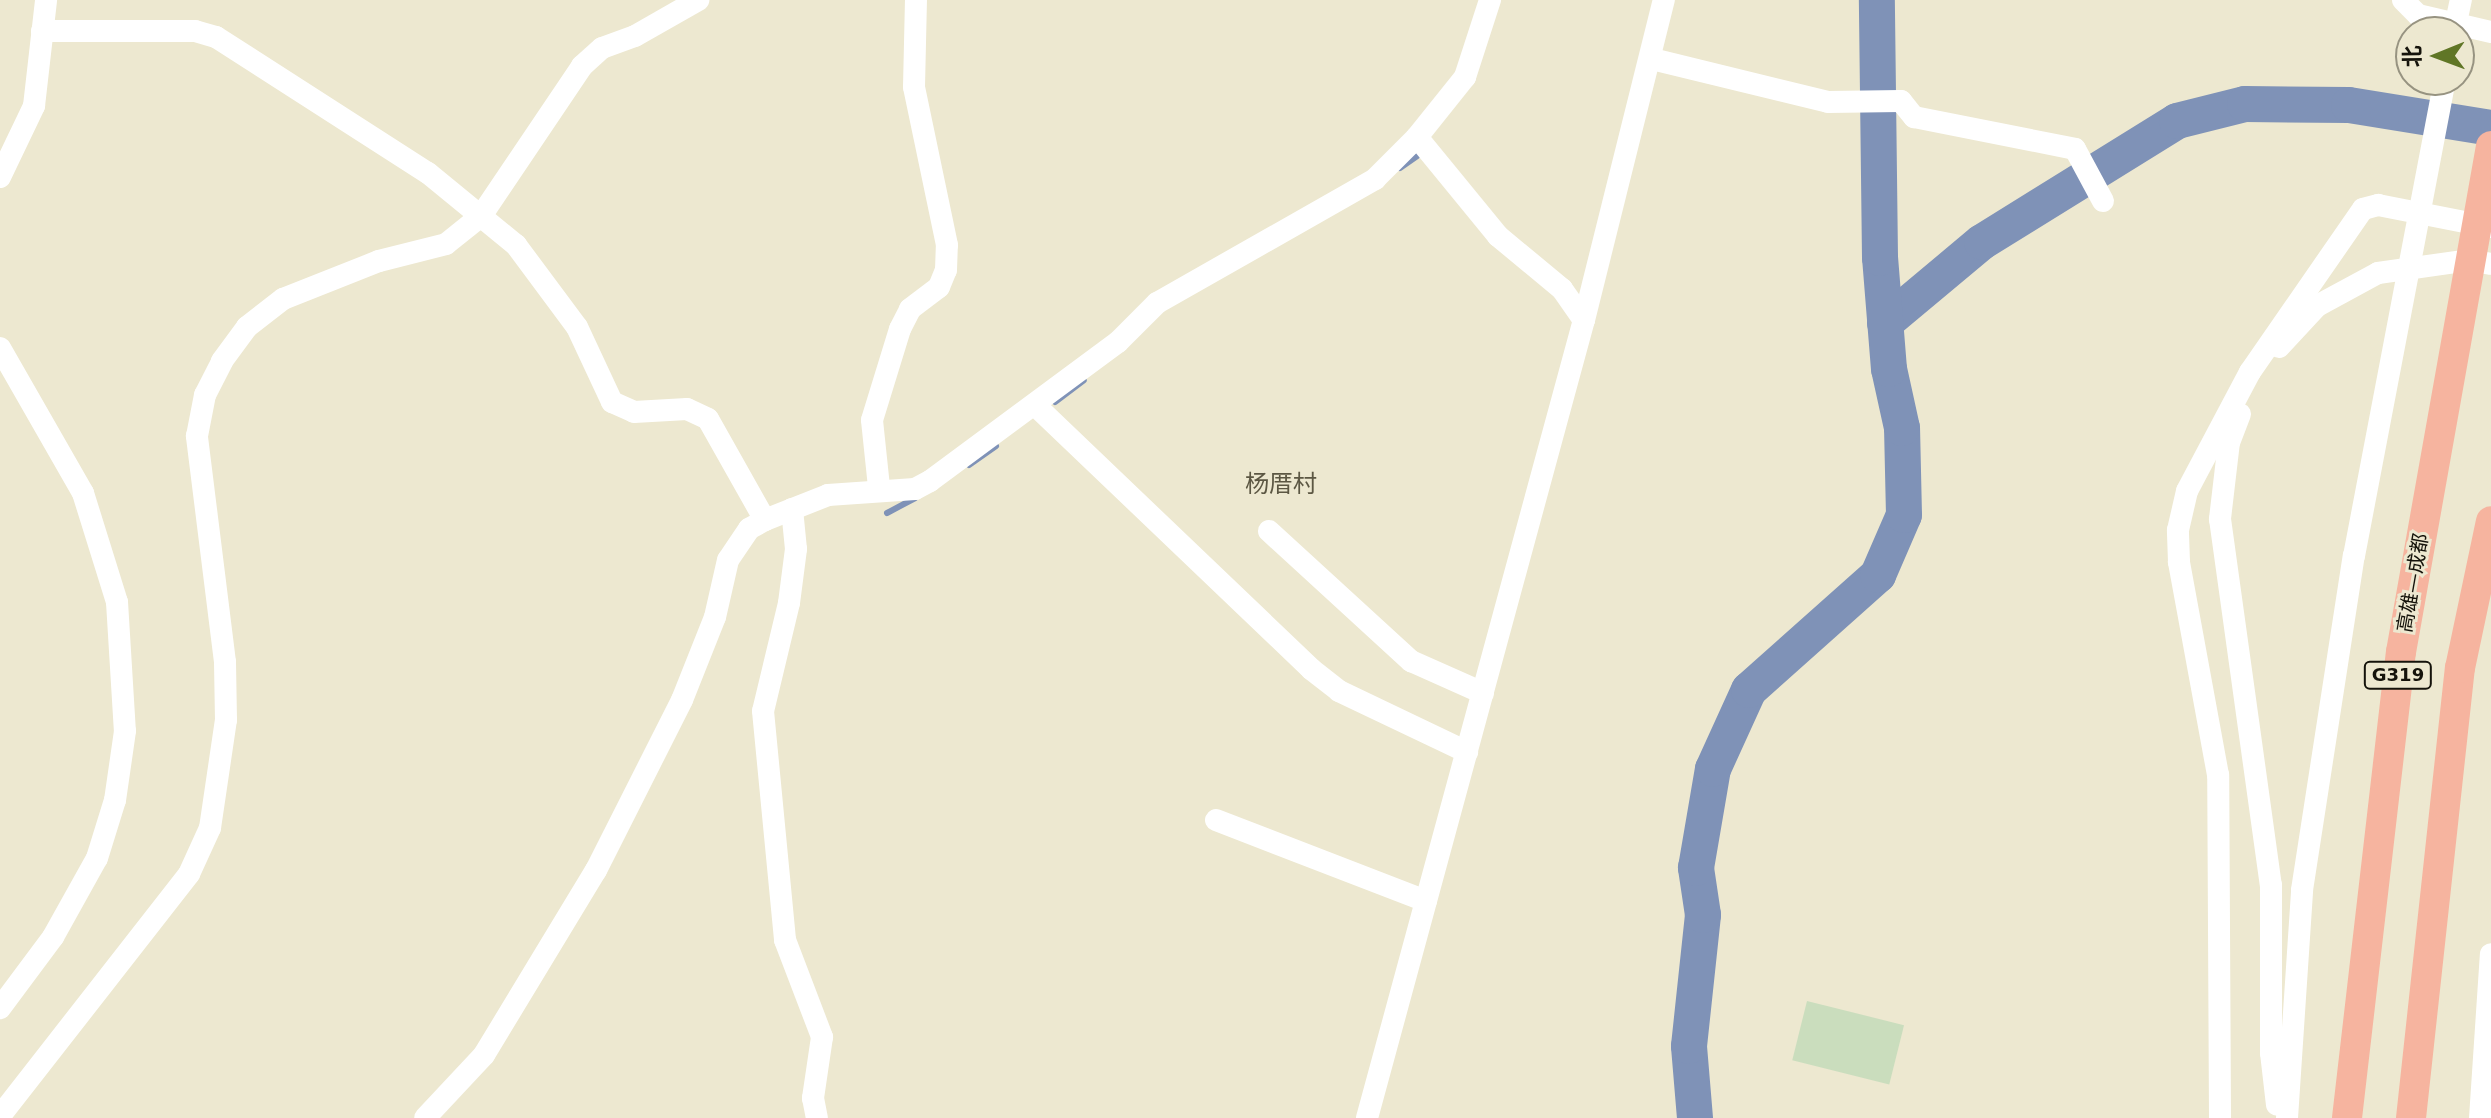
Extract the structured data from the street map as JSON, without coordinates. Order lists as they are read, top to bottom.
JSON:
{
  "streets": {
    "highway": ["高雄—成都", "G319"]
  },
  "districts": ["杨厝村"],
  "north": "left"
}
